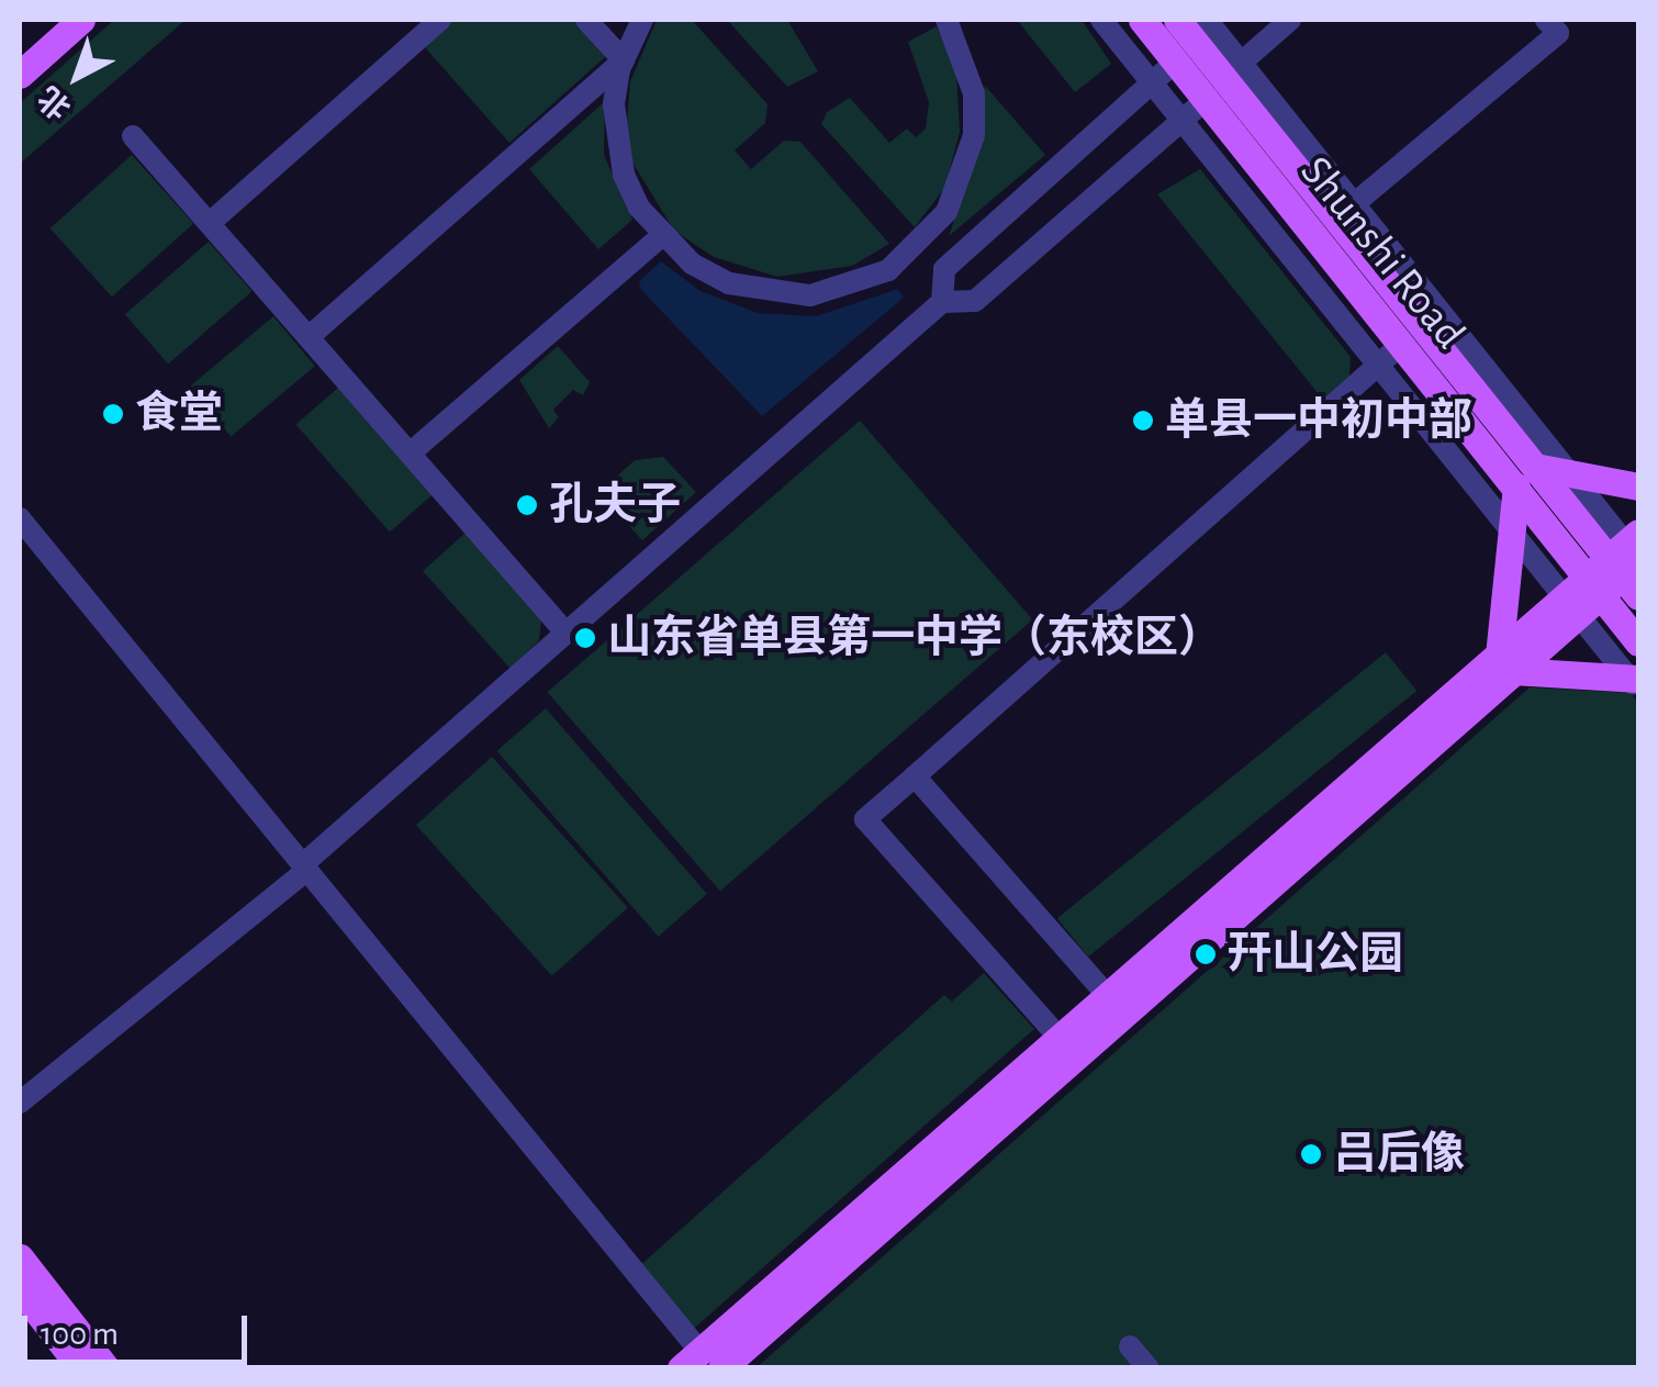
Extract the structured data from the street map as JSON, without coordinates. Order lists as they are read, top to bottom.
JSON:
{
  "streets": {
    "main road": ["Shunshi Road"]
  },
  "places": [
    "食堂",
    "单县一中初中部",
    "孔夫子",
    "山东省单县第一中学（东校区）",
    "幵山公园",
    "吕后像"
  ],
  "scale_bar": "100 m",
  "north": "bottom left"
}
